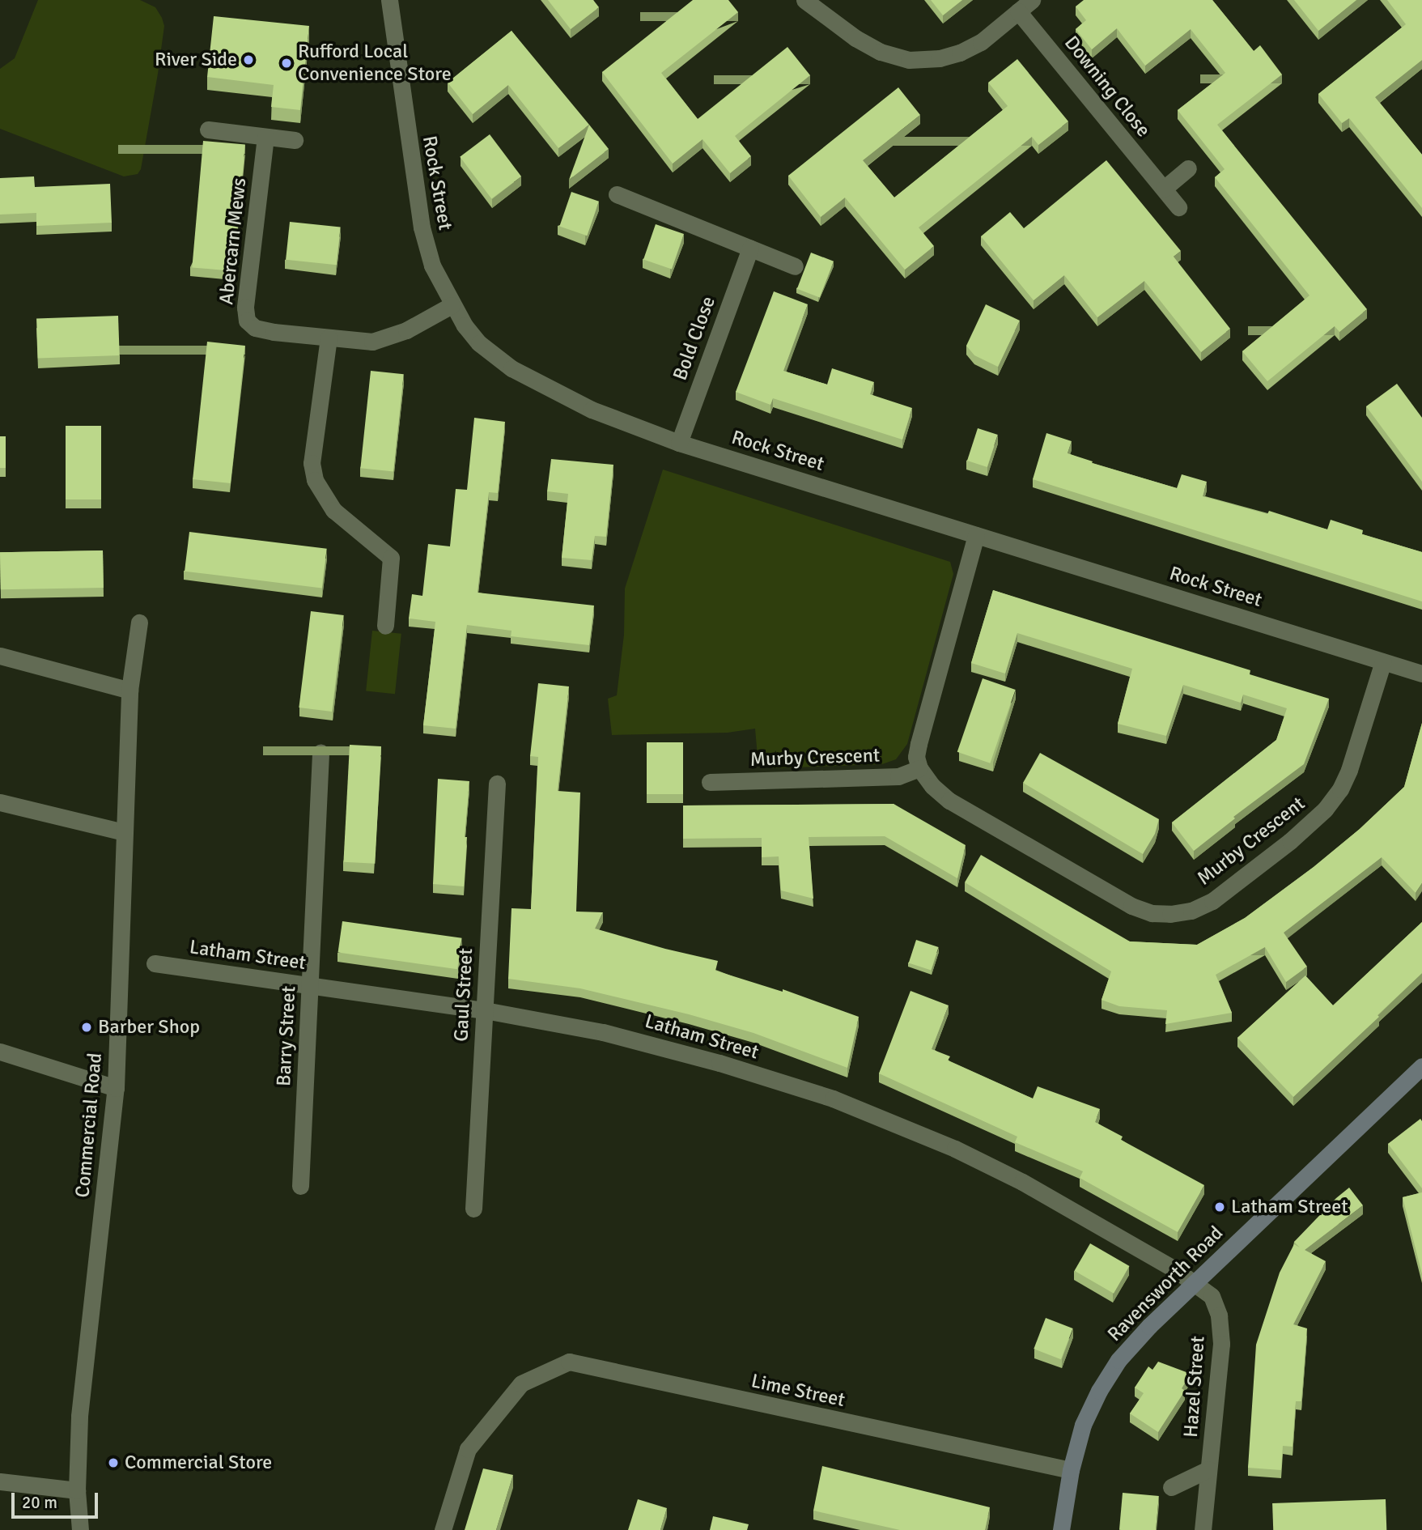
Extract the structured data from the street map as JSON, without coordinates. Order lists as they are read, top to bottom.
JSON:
{
  "streets": {
    "street": [
      "Downing Close",
      "Rock Street",
      "Abercarn Mews",
      "Bold Close",
      "Murby Crescent",
      "Latham Street",
      "Gaul Street",
      "Barry Street",
      "Commercial Road",
      "Ravensworth Road",
      "Hazel Street",
      "Lime Street"
    ]
  },
  "crossings": [
    ["Rock Street", "Abercarn Mews"],
    ["Rock Street", "Bold Close"],
    ["Rock Street", "Murby Crescent"],
    ["Latham Street", "Gaul Street"],
    ["Latham Street", "Barry Street"],
    ["Latham Street", "Ravensworth Road"],
    ["Latham Street", "Hazel Street"],
    ["Ravensworth Road", "Hazel Street"],
    ["Ravensworth Road", "Lime Street"]
  ],
  "places": [
    "River Side",
    "Rufford Local Convenience Store",
    "Barber Shop",
    "Latham Street",
    "Commercial Store"
  ],
  "scale_bar": "20 m"
}
